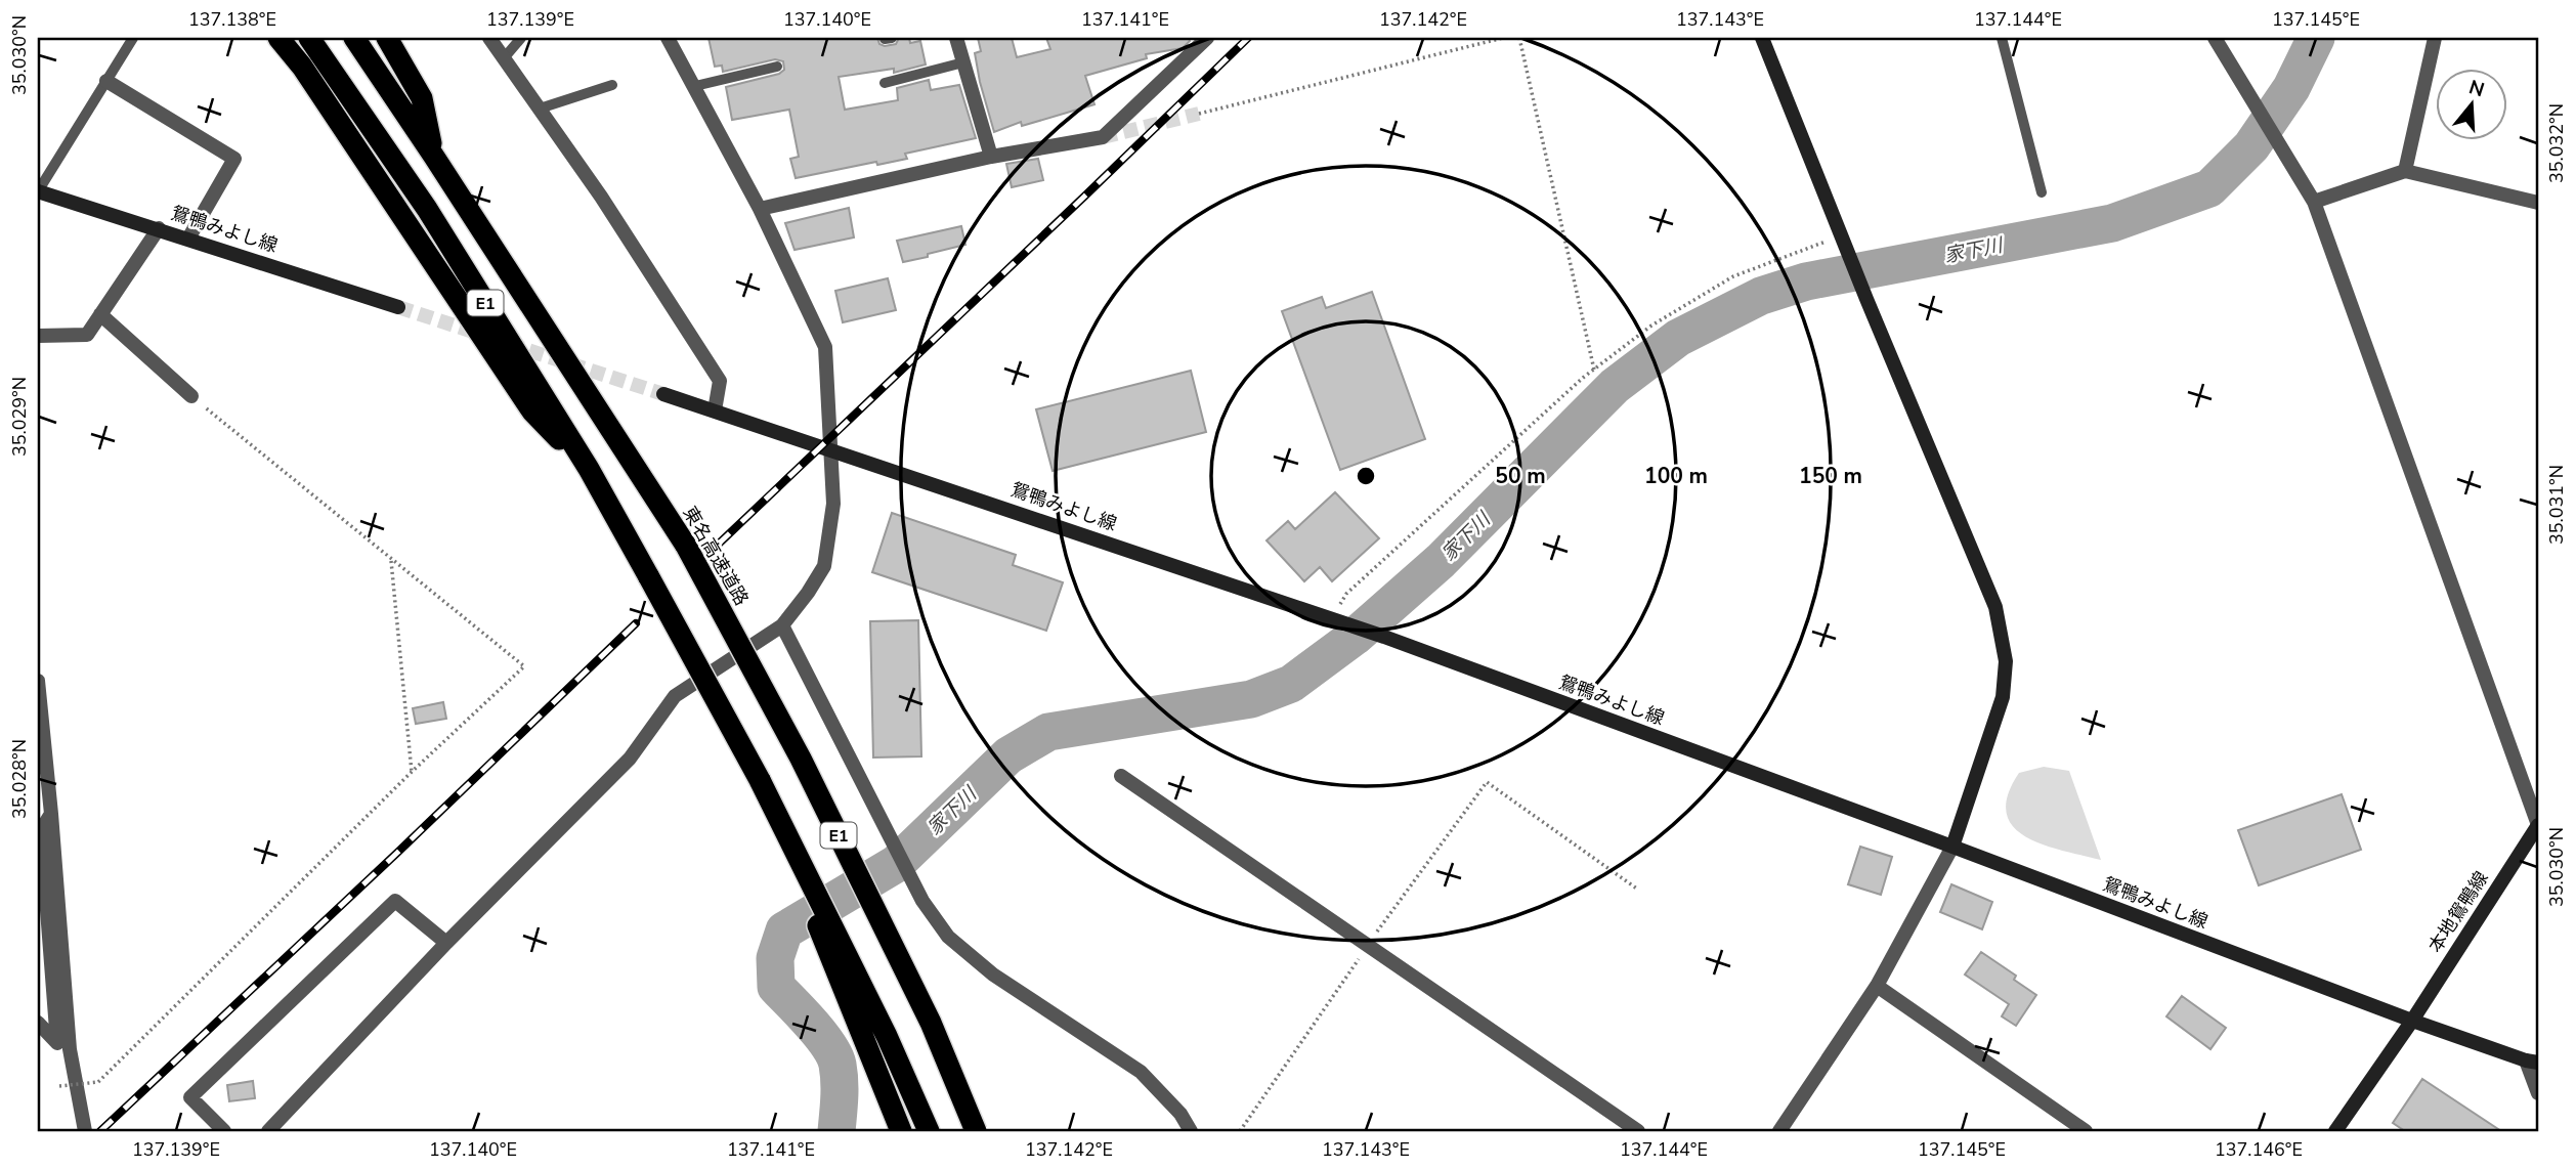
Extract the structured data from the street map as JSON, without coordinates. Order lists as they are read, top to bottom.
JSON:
{
  "streets": {
    "highway": ["E1", "東名高速道路"],
    "main road": ["鴛鴨みよし線", "本地鴛鴨線"]
  },
  "crossings": [
    ["鴛鴨みよし線", "本地鴛鴨線"]
  ],
  "water": ["家下川"],
  "north": "top",
  "coordinates": [
    "137.138°E",
    "137.139°E",
    "137.140°E",
    "137.141°E",
    "137.142°E",
    "137.143°E",
    "137.144°E",
    "137.145°E",
    "35.030°N",
    "35.032°N",
    "35.029°N",
    "35.031°N",
    "35.028°N",
    "137.146°E"
  ],
  "rings": ["50 m", "100 m", "150 m"]
}
